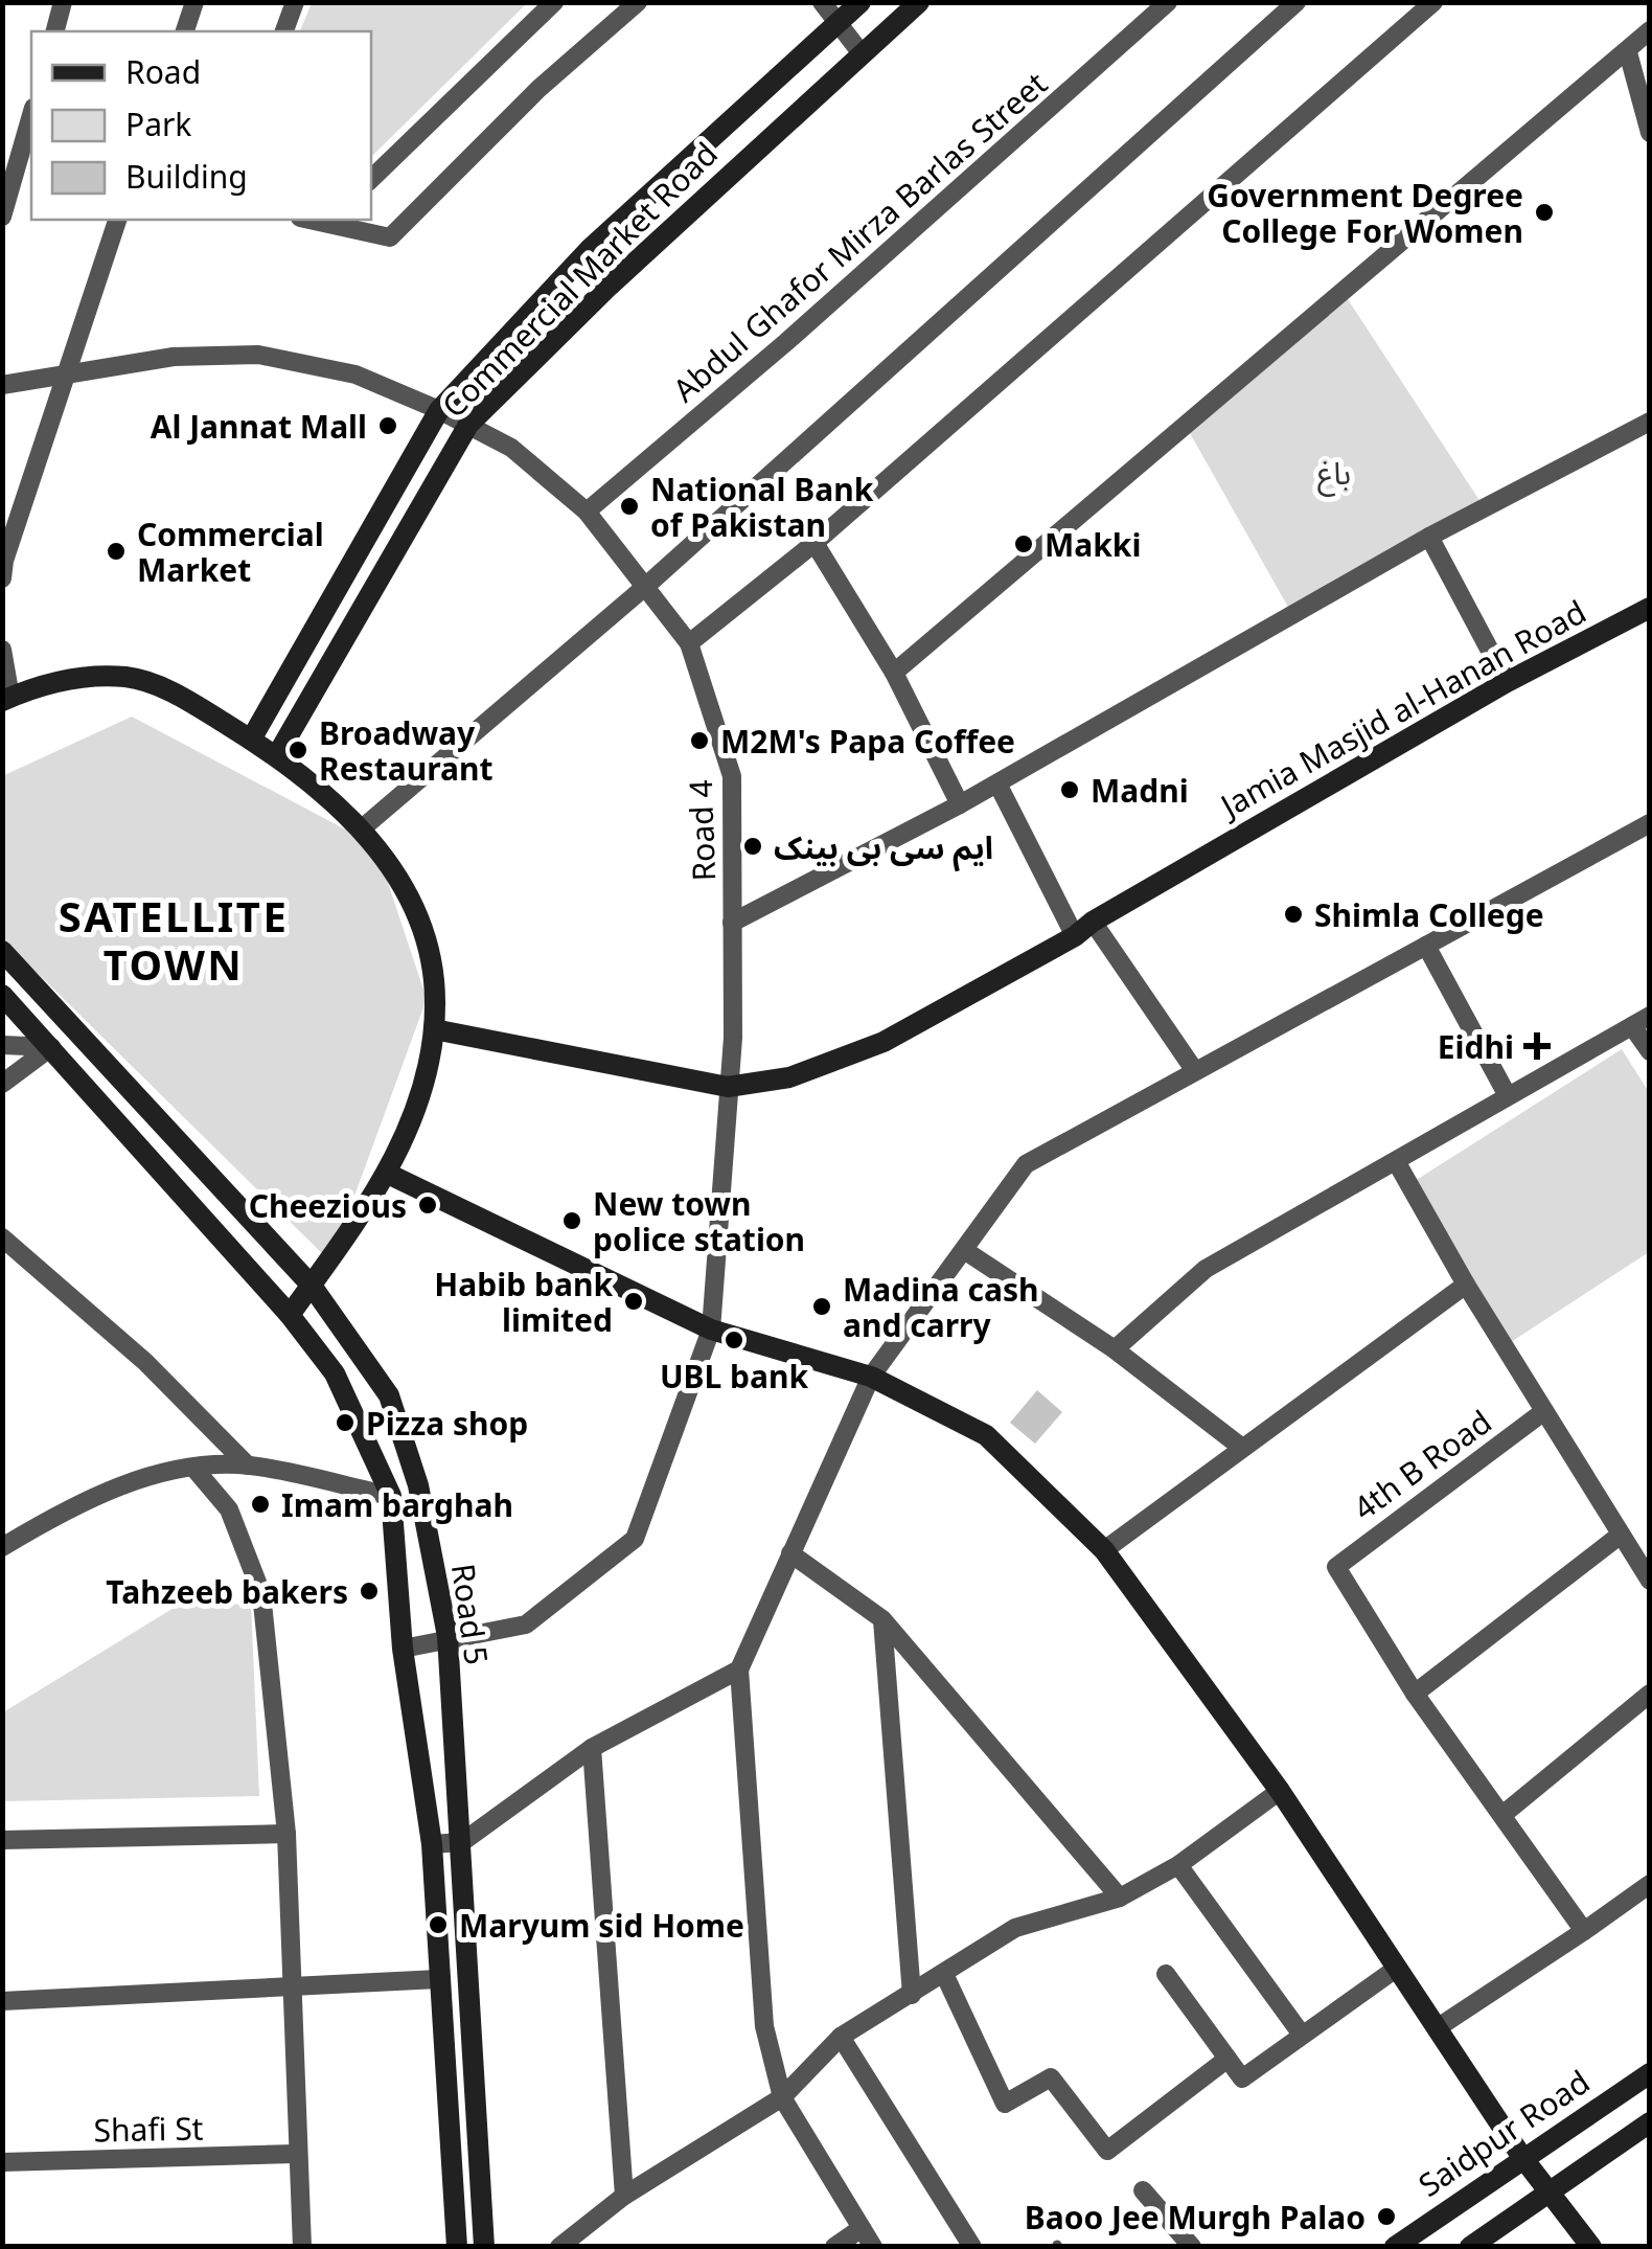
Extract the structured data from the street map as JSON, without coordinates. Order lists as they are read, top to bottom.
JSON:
{
  "streets": {
    "main road": [
      "Commercial Market Road",
      "Jamia Masjid al-Hanan Road",
      "Road 5",
      "Saidpur Road"
    ],
    "street": [
      "Abdul Ghafor Mirza Barlas Street",
      "Road 4",
      "4th B Road",
      "Shafi St"
    ]
  },
  "crossings": [
    ["Abdul Ghafor Mirza Barlas Street", "Road 4"],
    ["Commercial Market Road", "Road 4"],
    ["Jamia Masjid al-Hanan Road", "Road 4"],
    ["Road 4", "Road 5"]
  ],
  "districts": ["SATELLITE TOWN"],
  "parks": ["باغ"],
  "places": {
    "other": [
      "Government Degree College For Women",
      "Al Jannat Mall",
      "National Bank of Pakistan",
      "Makki",
      "Commercial Market",
      "M2M's Papa Coffee",
      "Broadway Restaurant",
      "Madni",
      "ایم سی بی بینک",
      "Shimla College",
      "Cheezious",
      "New town police station",
      "Habib bank limited",
      "Madina cash and carry",
      "UBL bank",
      "Pizza shop",
      "Imam barghah",
      "Tahzeeb bakers",
      "Maryum sid Home",
      "Baoo Jee Murgh Palao"
    ],
    "health": ["Eidhi"]
  },
  "legend": ["Road", "Park", "Building"]
}
